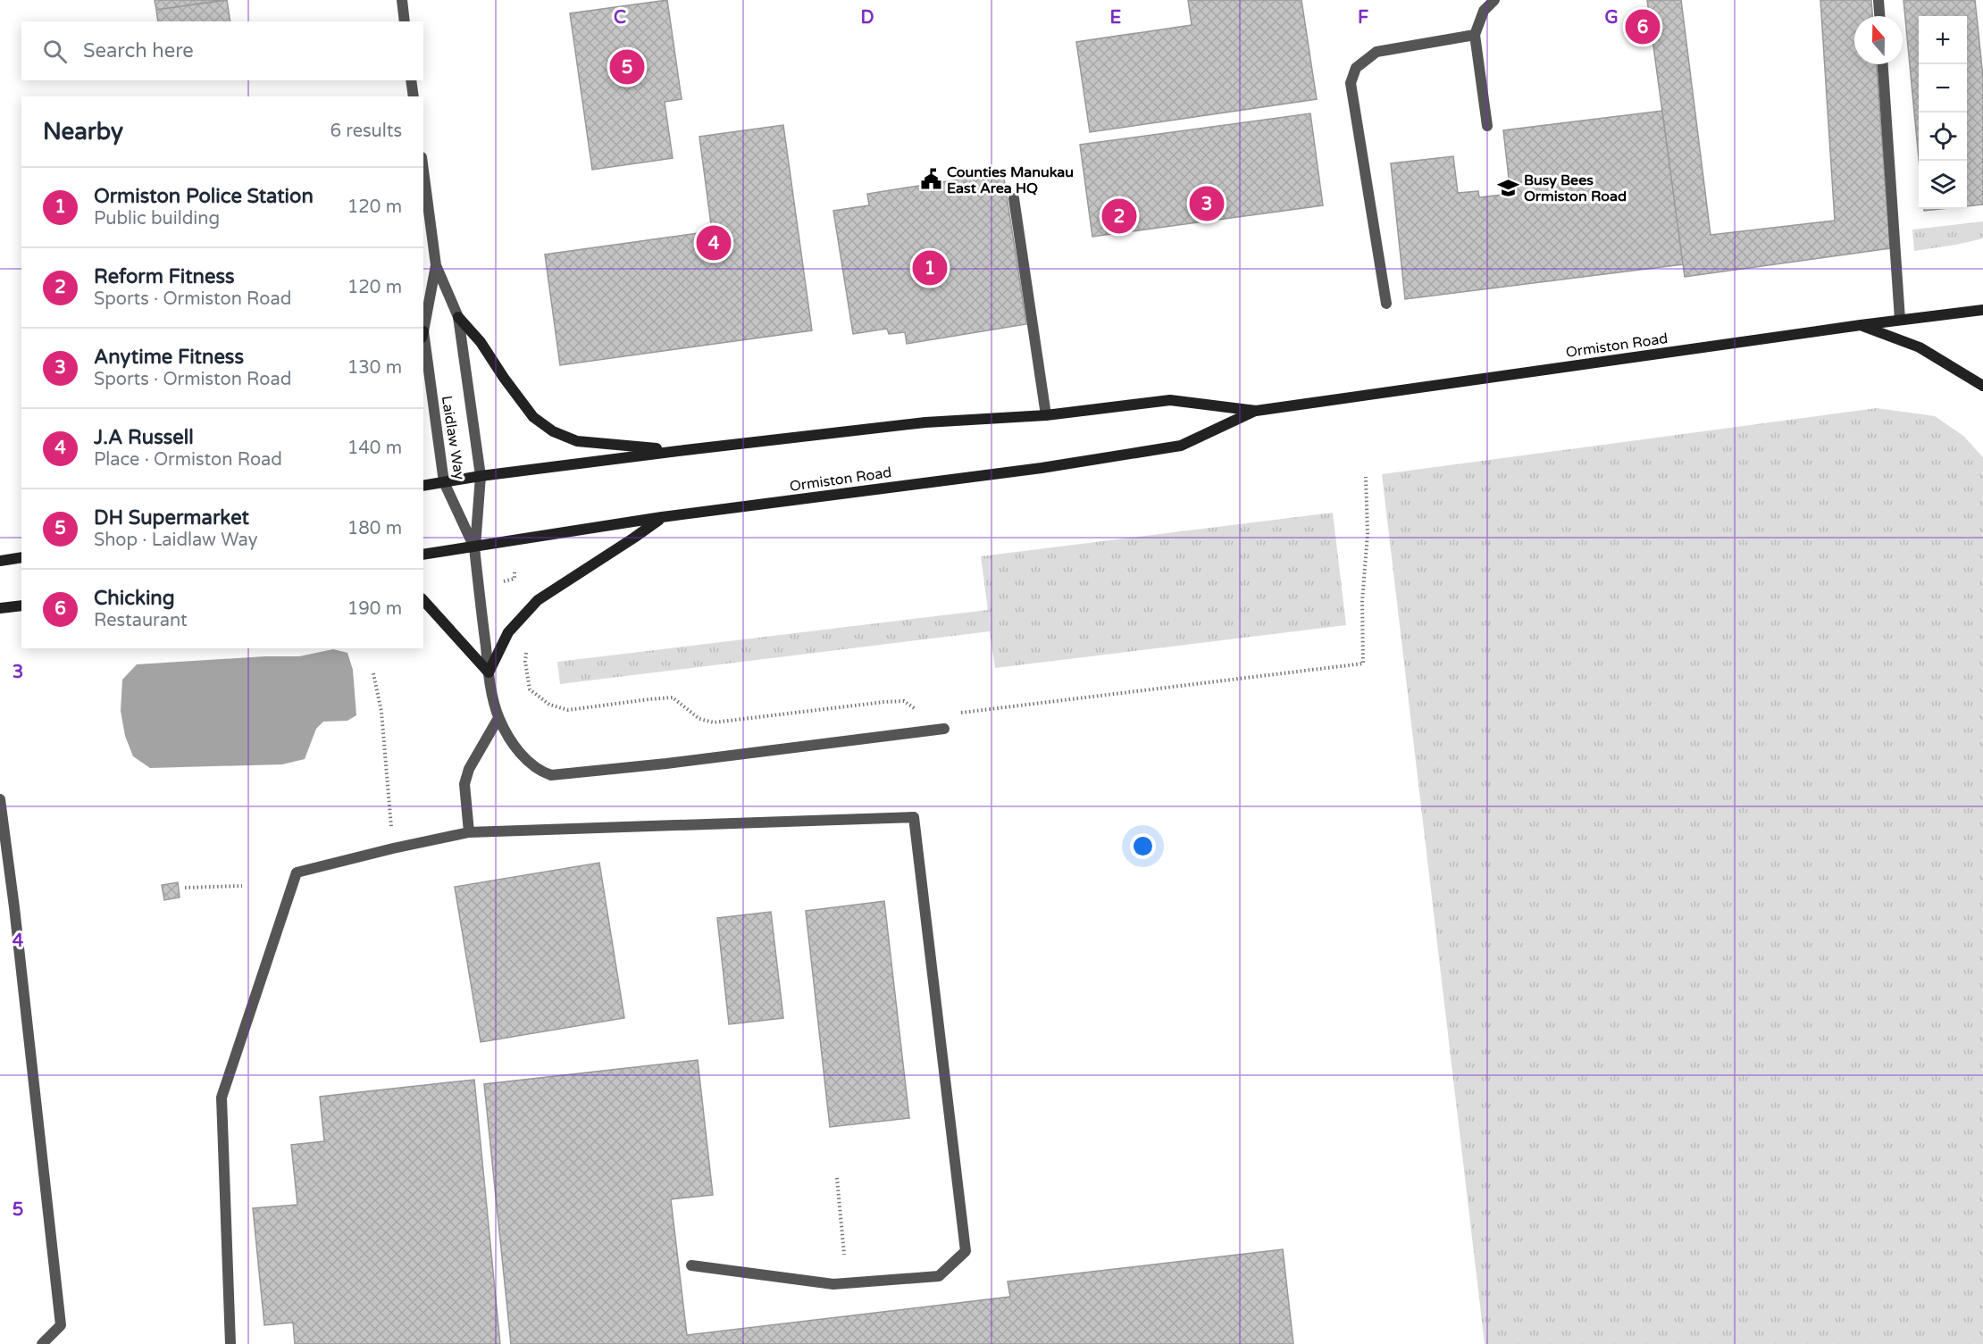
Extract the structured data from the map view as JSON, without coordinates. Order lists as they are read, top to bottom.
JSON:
{
  "streets": {
    "main road": ["Ormiston Road"],
    "street": ["Laidlaw Way"]
  },
  "crossings": [
    ["Ormiston Road", "Laidlaw Way"]
  ],
  "places": {
    "public building": ["Counties Manukau East Area HQ"],
    "school or university": ["Busy Bees Ormiston Road"]
  },
  "north": "top",
  "page": {
    "pins": [
      "6",
      "5",
      "3",
      "2",
      "4",
      "1"
    ],
    "map_buttons": ["+", "−"],
    "search": "Search here",
    "heading": ["Nearby", "6 results"],
    "list": [
      {
        "mark": "1",
        "name": "Ormiston Police Station",
        "note": "Public building",
        "value": "120 m"
      },
      {
        "mark": "2",
        "name": "Reform Fitness",
        "note": "Sports · Ormiston Road",
        "value": "120 m"
      },
      {
        "mark": "3",
        "name": "Anytime Fitness",
        "note": "Sports · Ormiston Road",
        "value": "130 m"
      },
      {
        "mark": "4",
        "name": "J.A Russell",
        "note": "Place · Ormiston Road",
        "value": "140 m"
      },
      {
        "mark": "5",
        "name": "DH Supermarket",
        "note": "Shop · Laidlaw Way",
        "value": "180 m"
      },
      {
        "mark": "6",
        "name": "Chicking",
        "note": "Restaurant",
        "value": "190 m"
      }
    ]
  },
  "grid": {
    "columns": [
      "C",
      "D",
      "E",
      "F",
      "G"
    ],
    "rows": ["3", "4", "5"]
  }
}
